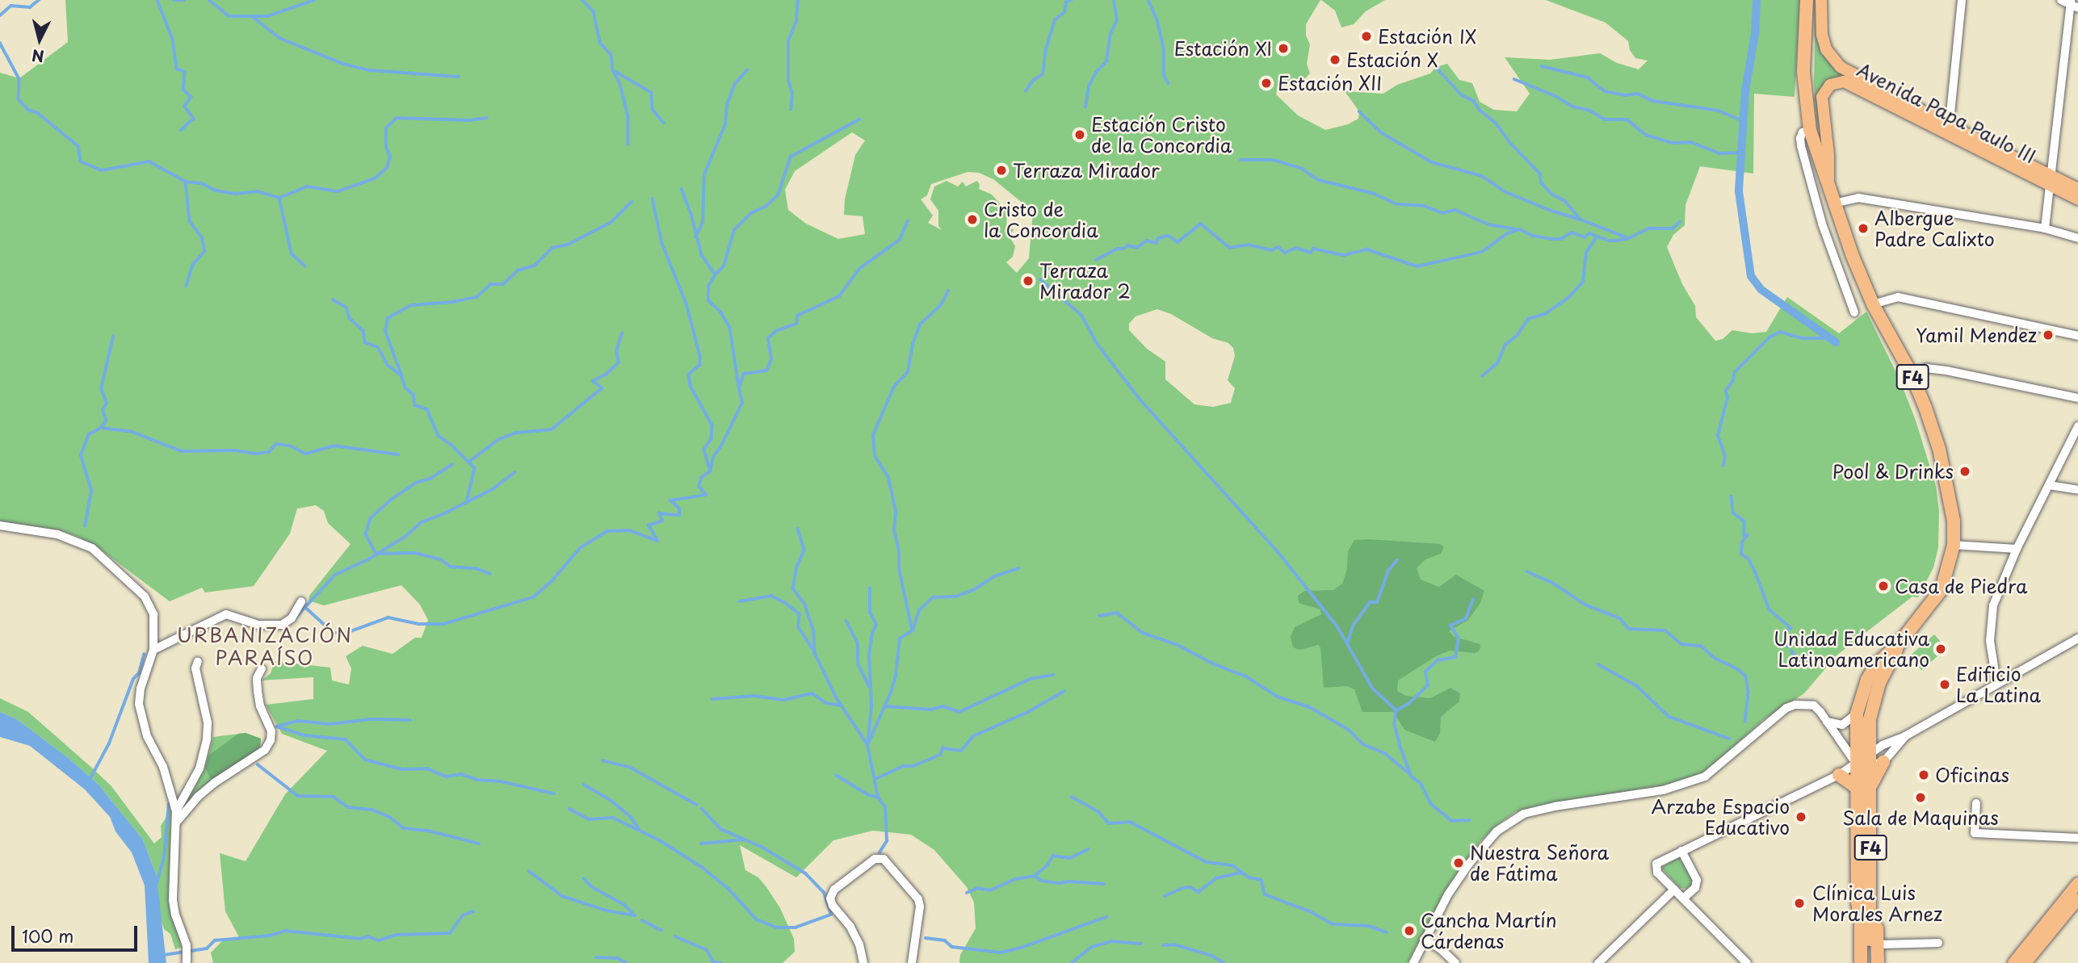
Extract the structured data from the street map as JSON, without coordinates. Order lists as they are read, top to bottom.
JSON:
{
  "streets": {
    "highway": ["F4"],
    "main road": ["Avenida Papa Paulo III"]
  },
  "crossings": [
    ["Avenida Papa Paulo III", "F4"]
  ],
  "districts": ["URBANIZACIÓN PARAÍSO"],
  "places": [
    "Estación IX",
    "Estación XI",
    "Estación X",
    "Estación XII",
    "Estación Cristo de la Concordia",
    "Terraza Mirador",
    "Cristo de la Concordia",
    "Albergue Padre Calixto",
    "Terraza Mirador 2",
    "Yamil Mendez",
    "Pool & Drinks",
    "Casa de Piedra",
    "Unidad Educativa Latinoamericano",
    "Edificio La Latina",
    "Oficinas",
    "Sala de Maquinas",
    "Arzabe Espacio Educativo",
    "Nuestra Señora de Fátima",
    "Clínica Luis Morales Arnez",
    "Cancha Martín Cárdenas"
  ],
  "scale_bar": "100 m",
  "north": "bottom"
}
